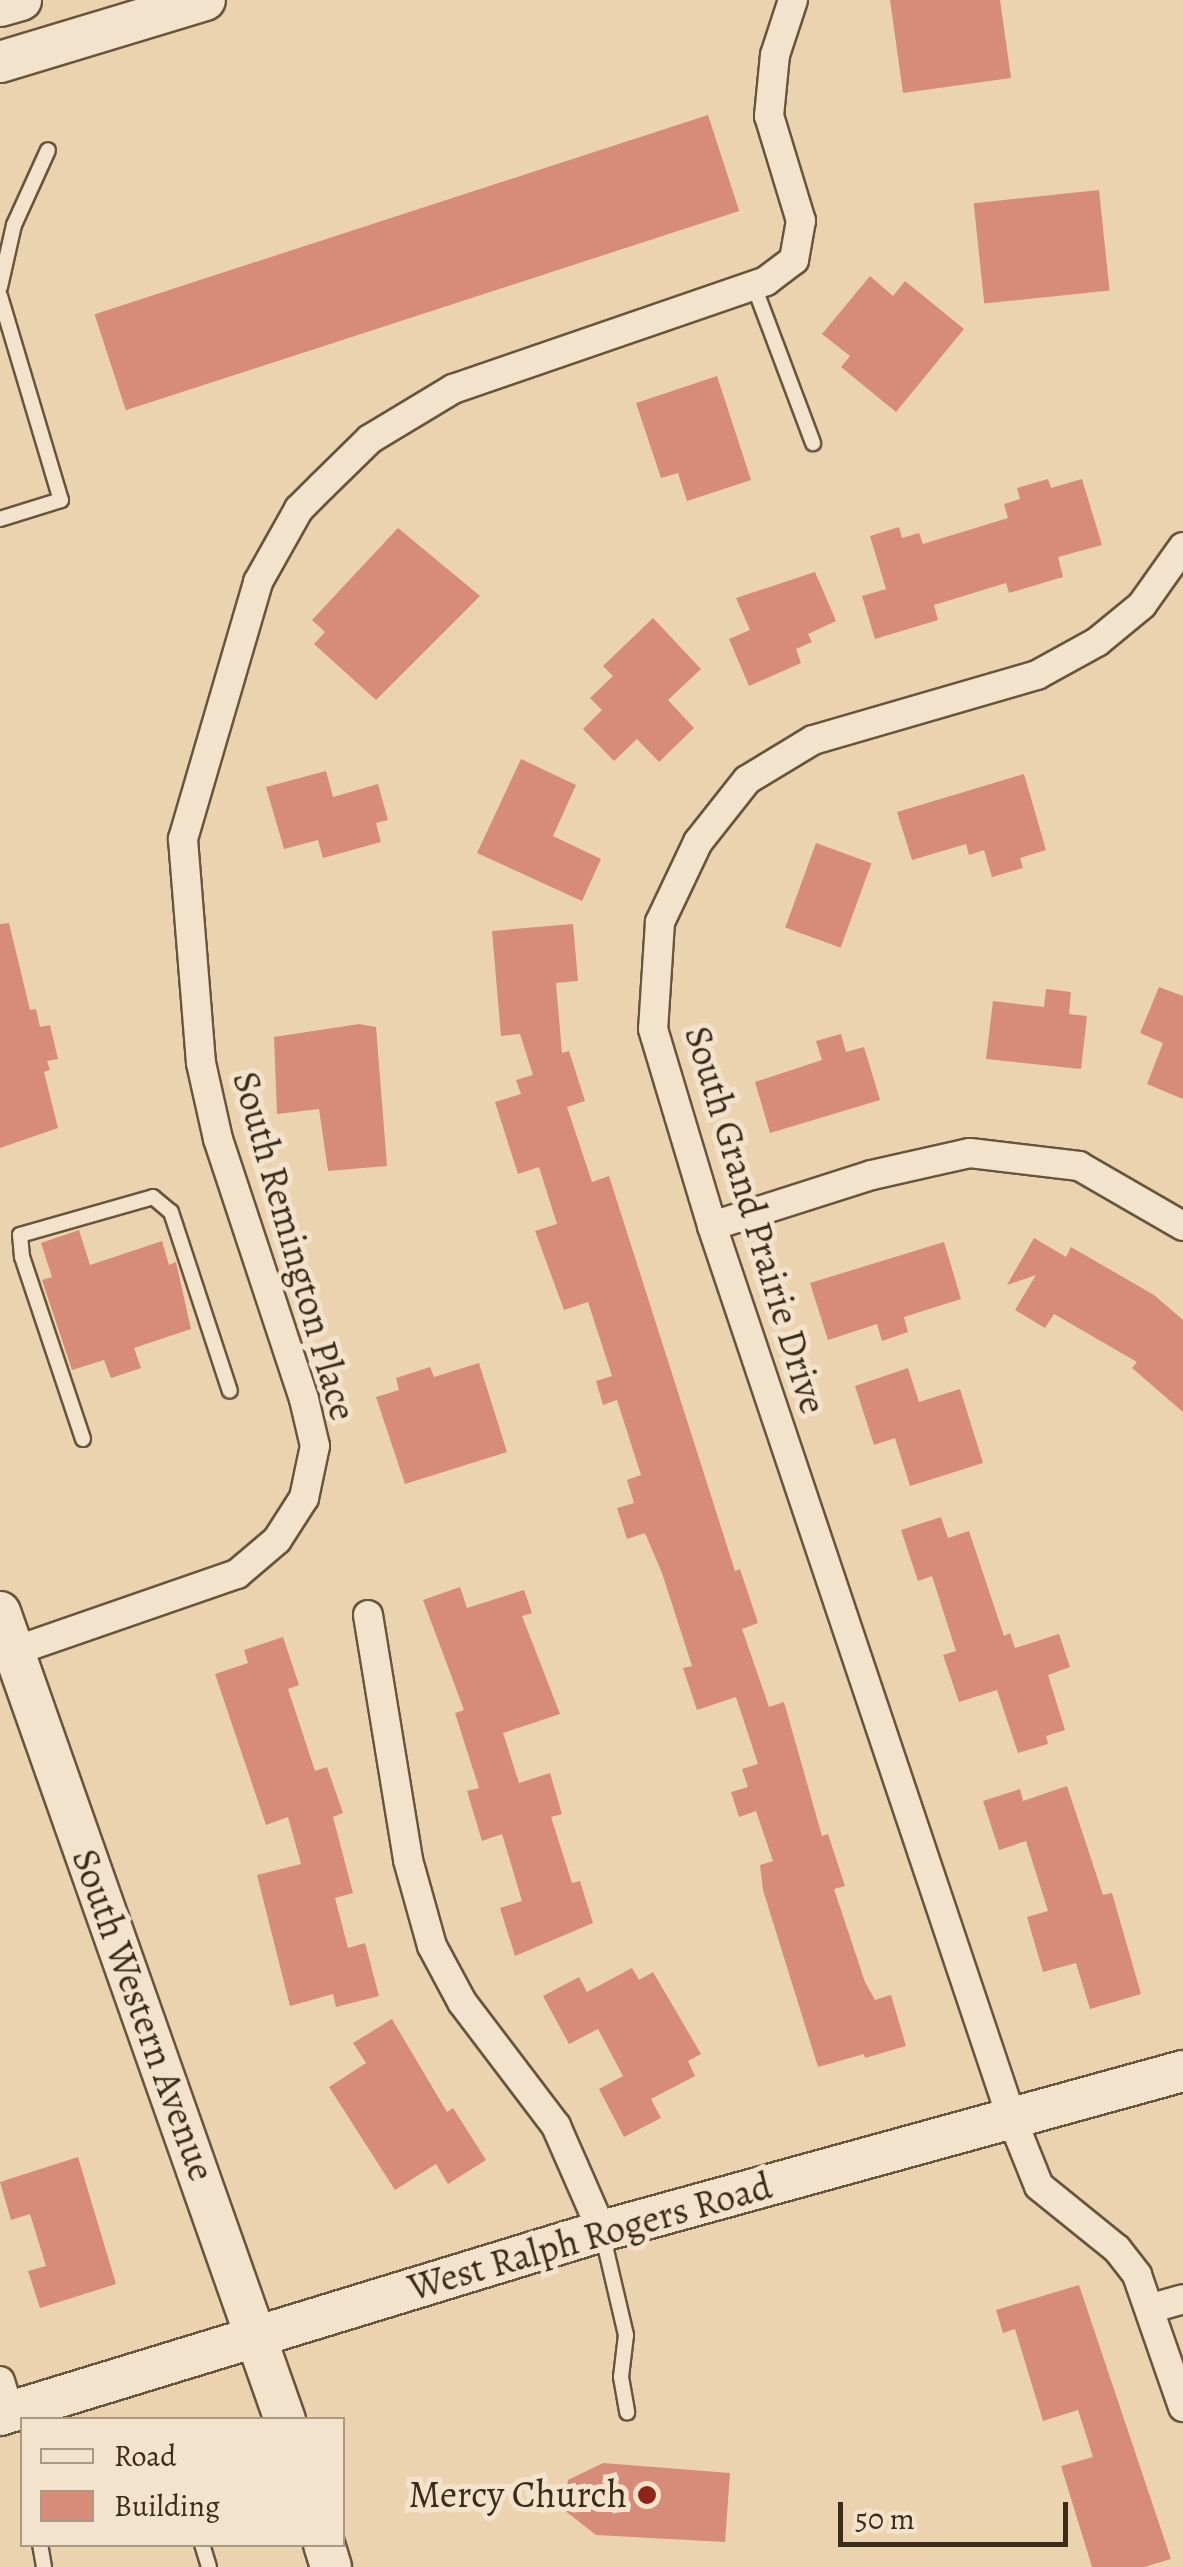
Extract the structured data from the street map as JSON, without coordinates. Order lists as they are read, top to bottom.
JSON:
{
  "streets": {
    "street": [
      "South Grand Prairie Drive",
      "South Remington Place",
      "South Western Avenue",
      "West Ralph Rogers Road"
    ]
  },
  "crossings": [
    ["South Grand Prairie Drive", "West Ralph Rogers Road"],
    ["South Remington Place", "South Western Avenue"],
    ["South Western Avenue", "West Ralph Rogers Road"]
  ],
  "places": ["Mercy Church"],
  "legend": ["Road", "Building"],
  "scale_bar": "50 m"
}
